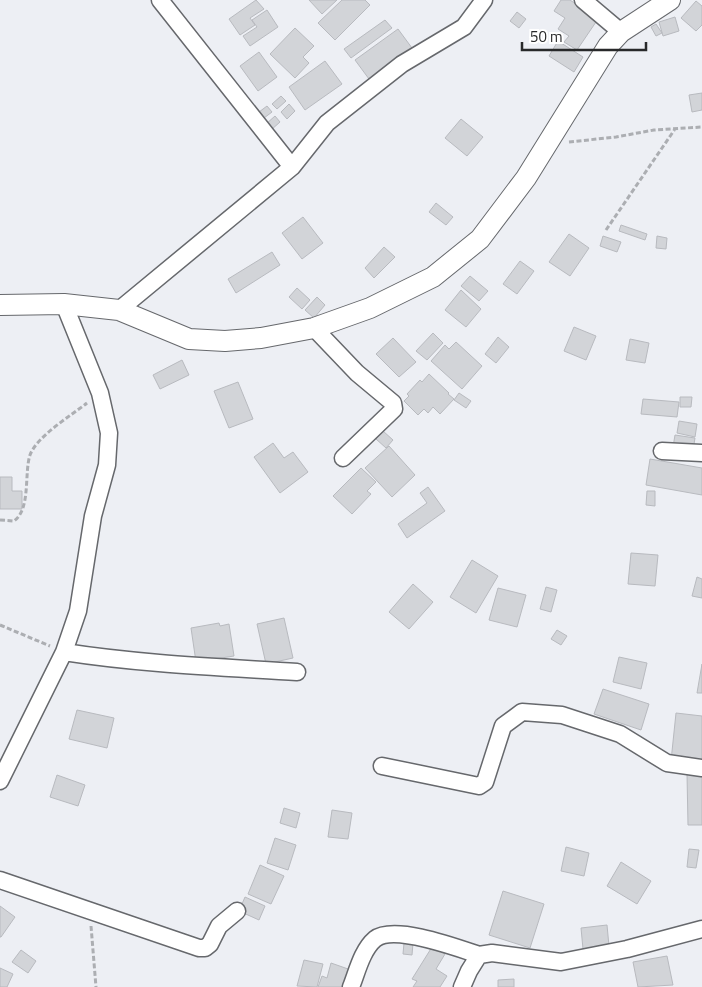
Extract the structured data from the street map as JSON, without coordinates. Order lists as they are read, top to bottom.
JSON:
{
  "scale_bar": "50 m"
}
